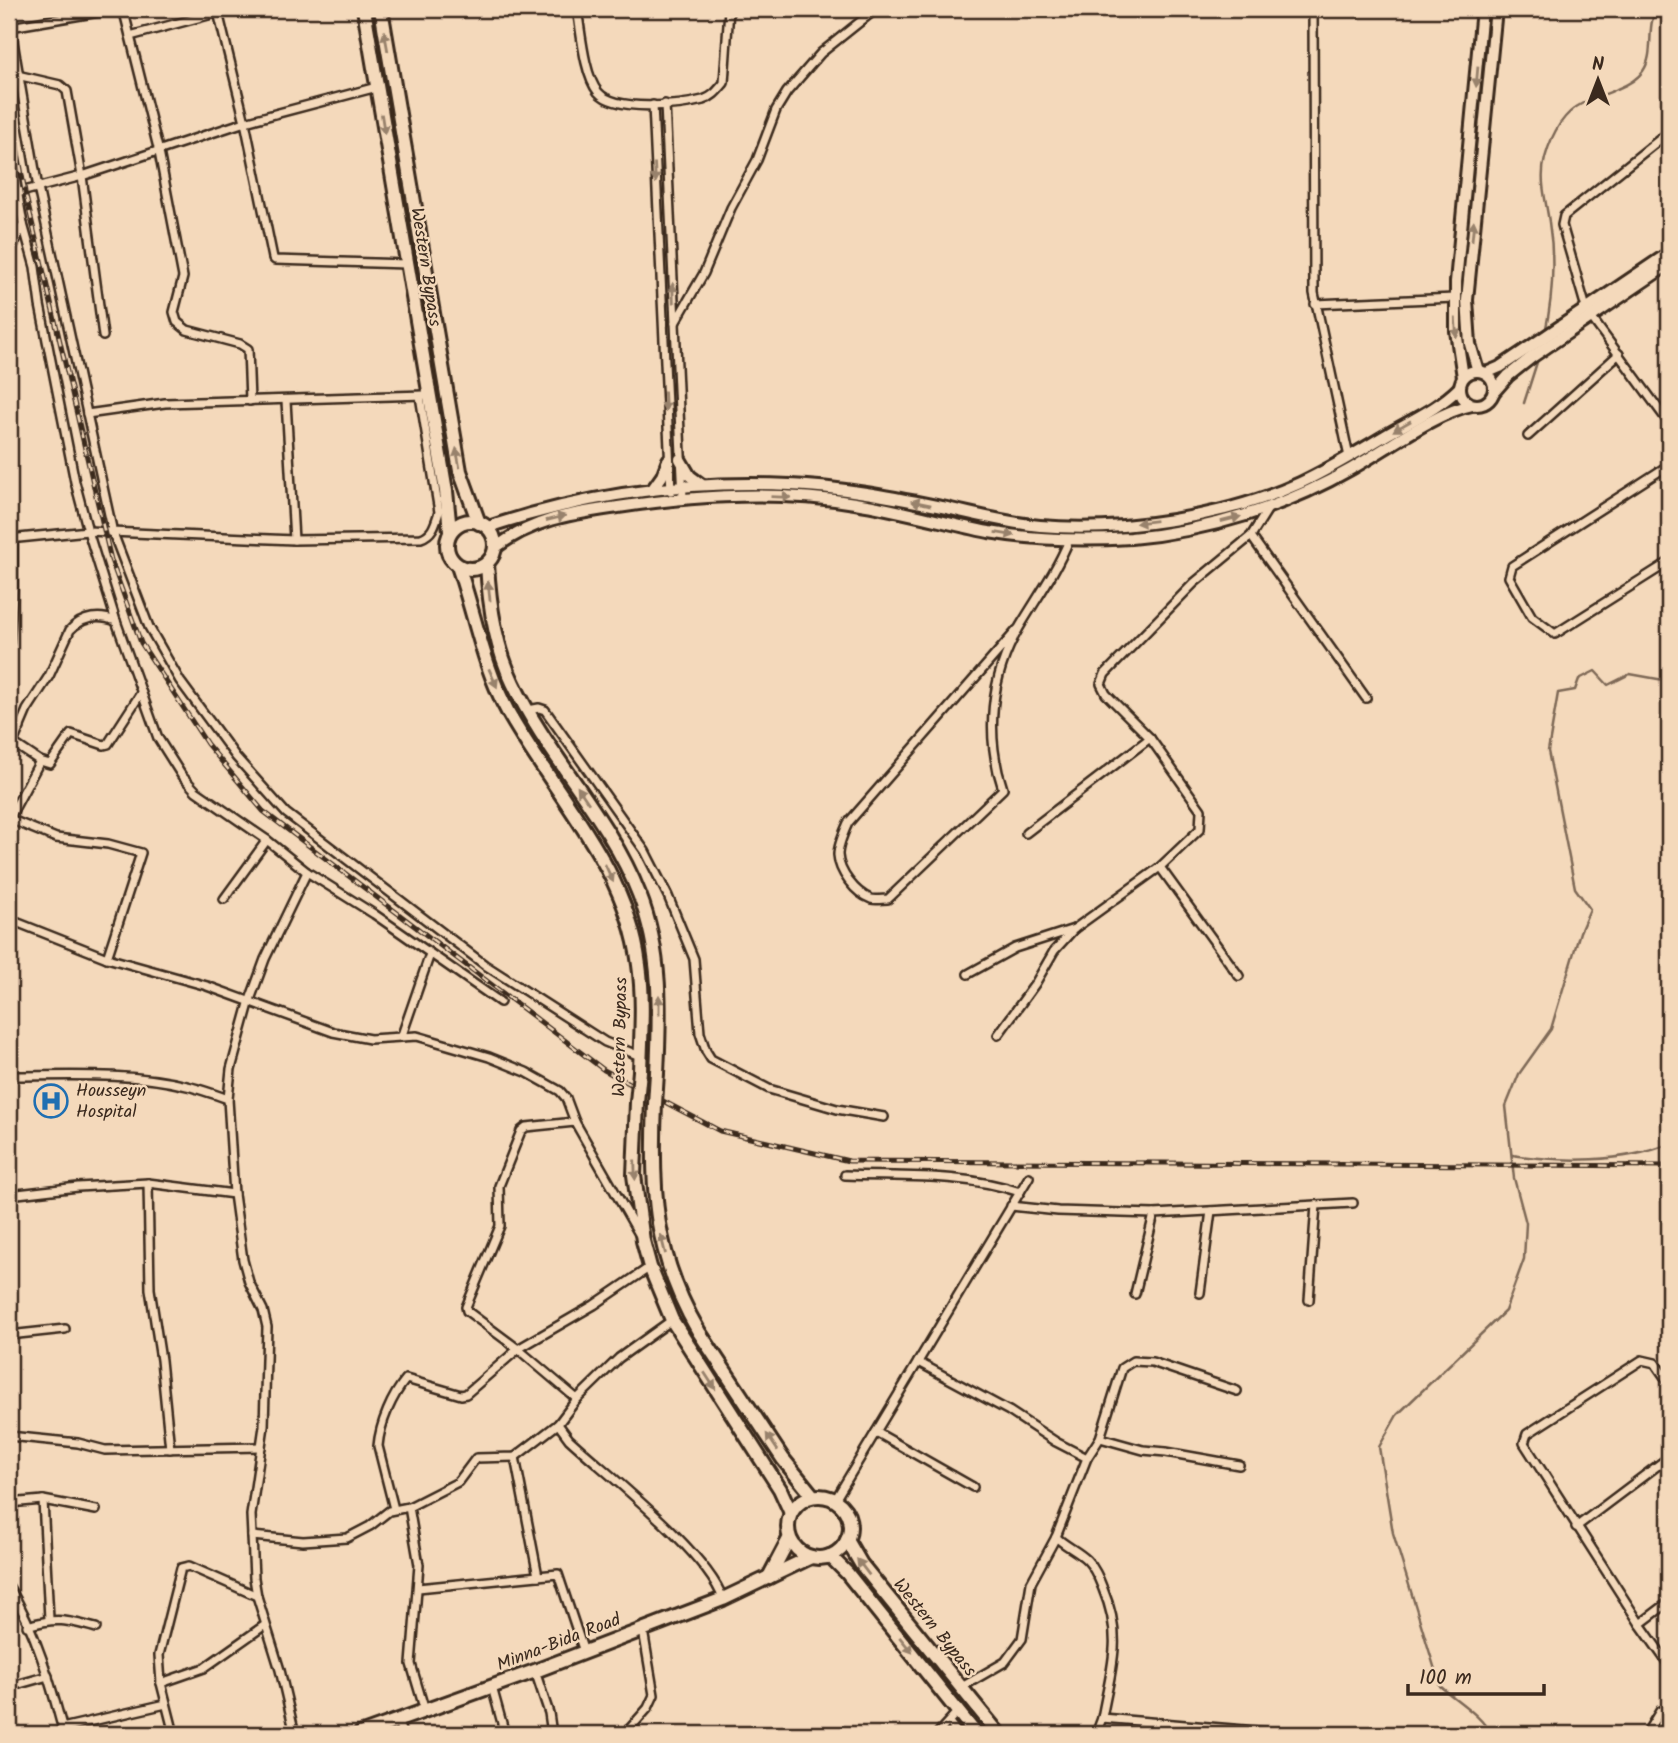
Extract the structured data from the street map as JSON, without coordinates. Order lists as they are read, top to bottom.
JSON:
{
  "streets": {
    "main road": ["Western Bypass", "Minna-Bida Road"]
  },
  "crossings": [
    ["Western Bypass", "Minna-Bida Road"]
  ],
  "places": {
    "hospital": ["Housseyn Hospital"]
  },
  "scale_bar": "100 m",
  "north": "top"
}
